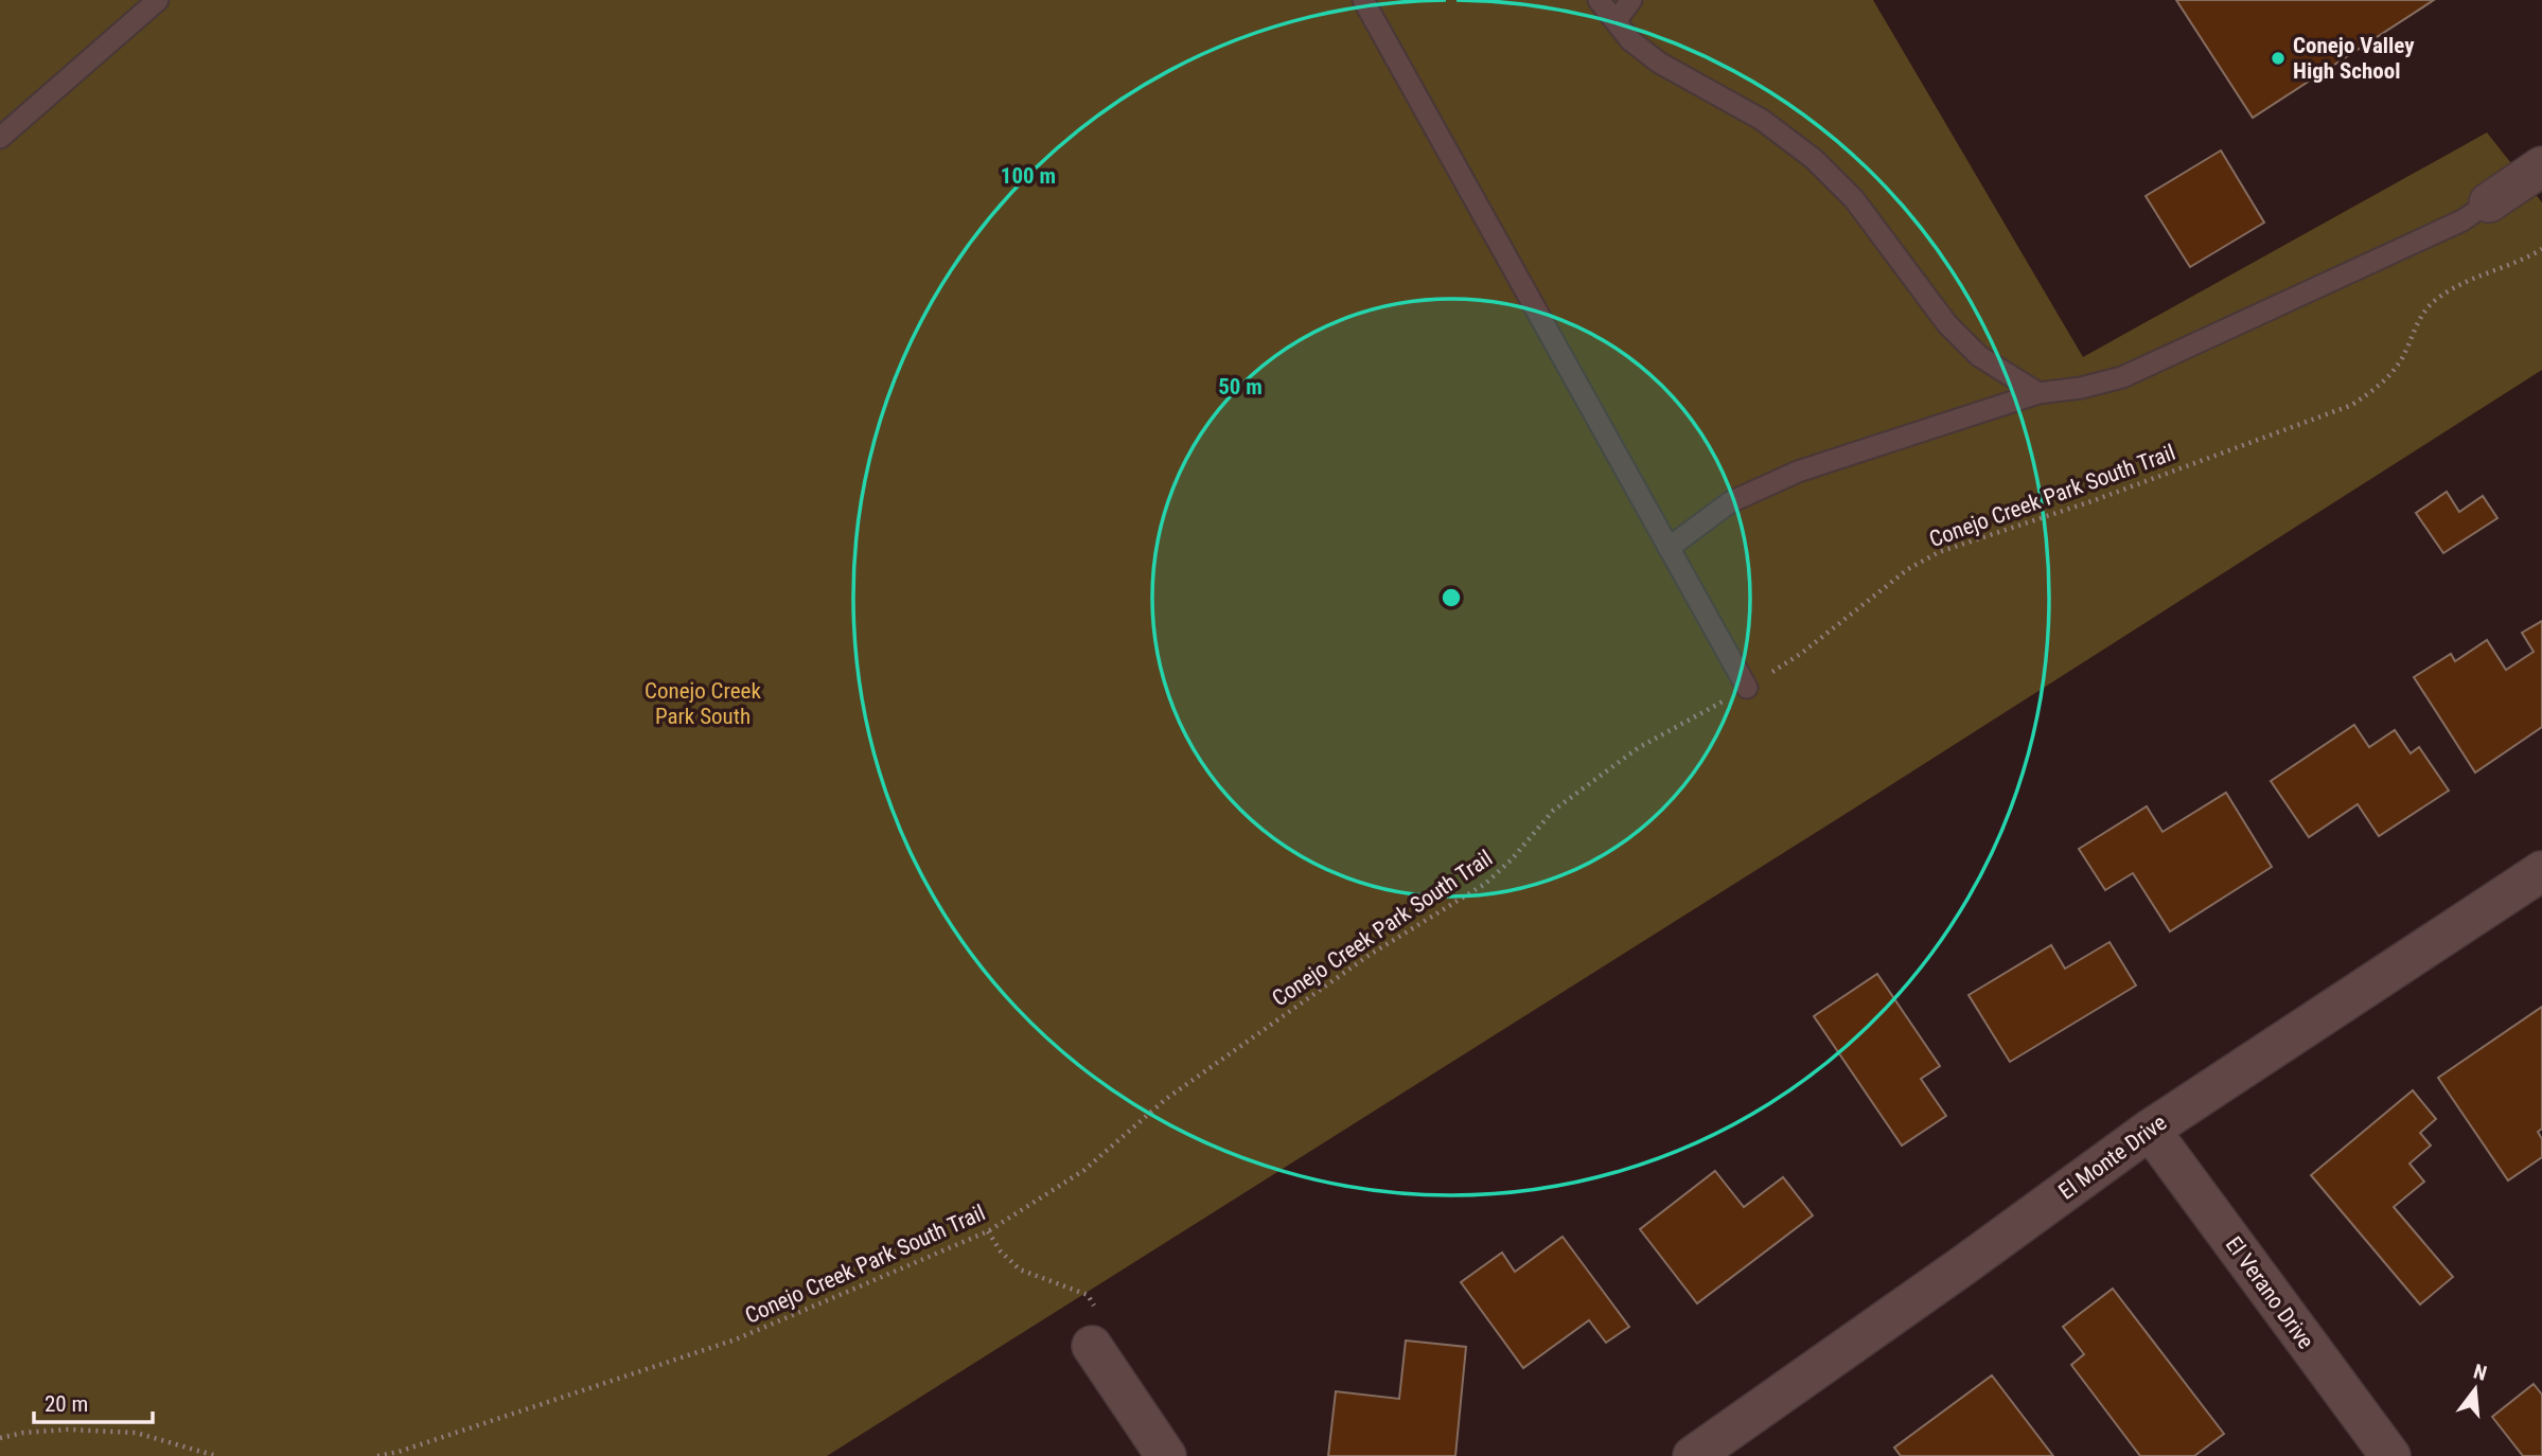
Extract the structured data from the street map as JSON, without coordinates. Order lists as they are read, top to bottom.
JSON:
{
  "streets": {
    "street": ["El Monte Drive", "El Verano Drive"],
    "path": ["Conejo Creek Park South Trail"]
  },
  "crossings": [
    ["El Monte Drive", "El Verano Drive"]
  ],
  "parks": ["Conejo Creek Park South"],
  "places": ["Conejo Valley High School"],
  "scale_bar": "20 m",
  "north": "top",
  "rings": ["100 m", "50 m"]
}
